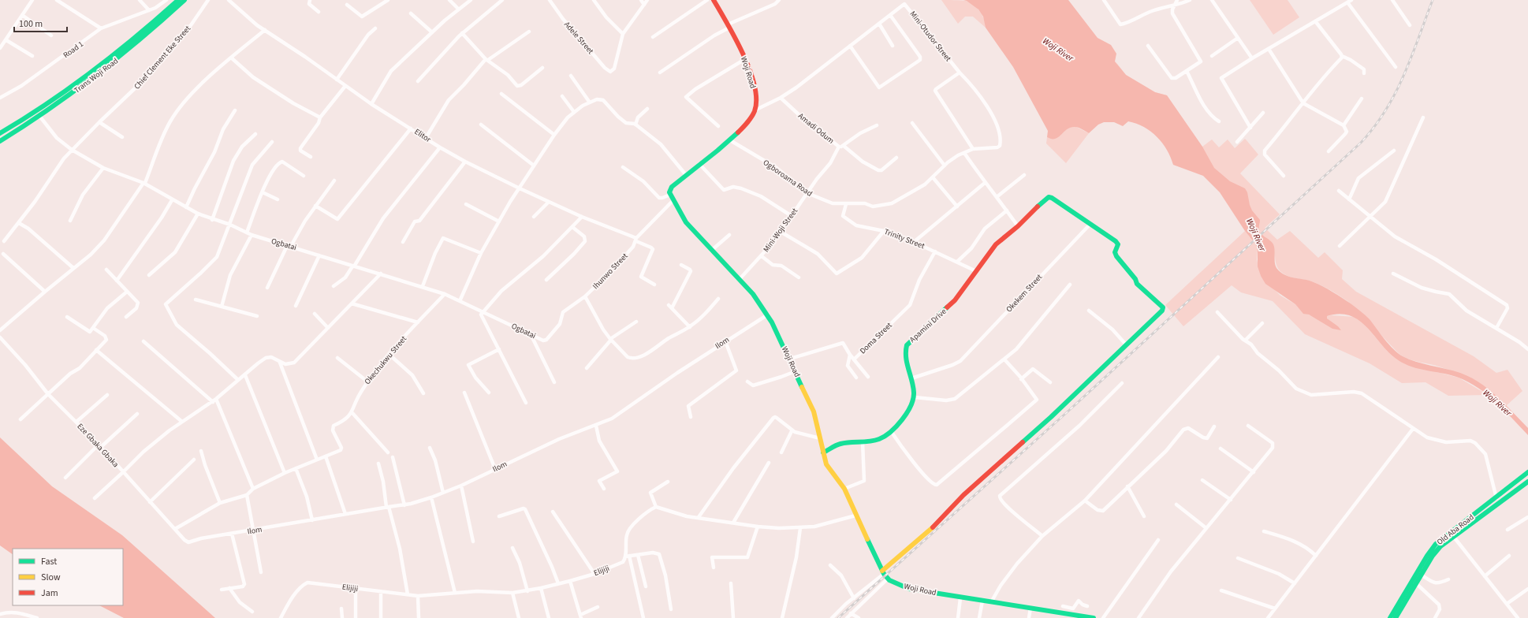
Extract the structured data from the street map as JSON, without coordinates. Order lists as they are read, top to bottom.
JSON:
{
  "streets": {
    "main road": [
      "Woji Road",
      "Trans Woji Road",
      "Apamini Drive",
      "Old Aba Road"
    ],
    "street": [
      "Mini-Otudor Street",
      "Adele Street",
      "Road 1",
      "Chief Clement Eke Street",
      "Amadi Odum",
      "Elitor",
      "Ogboroama Road",
      "Mini-Woji Street",
      "Trinity Street",
      "Ogbatai",
      "Ihunwo Street",
      "Okekem Street",
      "Doma Street",
      "Ilom",
      "Okechukwu Street",
      "Eze Gbaka Gbaka",
      "Elijiji"
    ]
  },
  "crossings": [
    ["Mini-Otudor Street", "Woji Road"],
    ["Mini-Otudor Street", "Amadi Odum"],
    ["Mini-Otudor Street", "Ogboroama Road"],
    ["Chief Clement Eke Street", "Ogbatai"],
    ["Woji Road", "Mini-Woji Street"],
    ["Woji Road", "Ihunwo Street"],
    ["Woji Road", "Doma Street"],
    ["Woji Road", "Ilom"],
    ["Trans Woji Road", "Ogbatai"],
    ["Amadi Odum", "Ogboroama Road"],
    ["Amadi Odum", "Mini-Woji Street"],
    ["Elitor", "Ihunwo Street"],
    ["Ogboroama Road", "Mini-Woji Street"],
    ["Ogboroama Road", "Trinity Street"],
    ["Trinity Street", "Apamini Drive"],
    ["Trinity Street", "Doma Street"],
    ["Ogbatai", "Ihunwo Street"],
    ["Ogbatai", "Okechukwu Street"],
    ["Okekem Street", "Apamini Drive"],
    ["Ilom", "Eze Gbaka Gbaka"]
  ],
  "water": ["Woji River"],
  "legend": ["Fast", "Slow", "Jam"],
  "scale_bar": "100 m"
}
